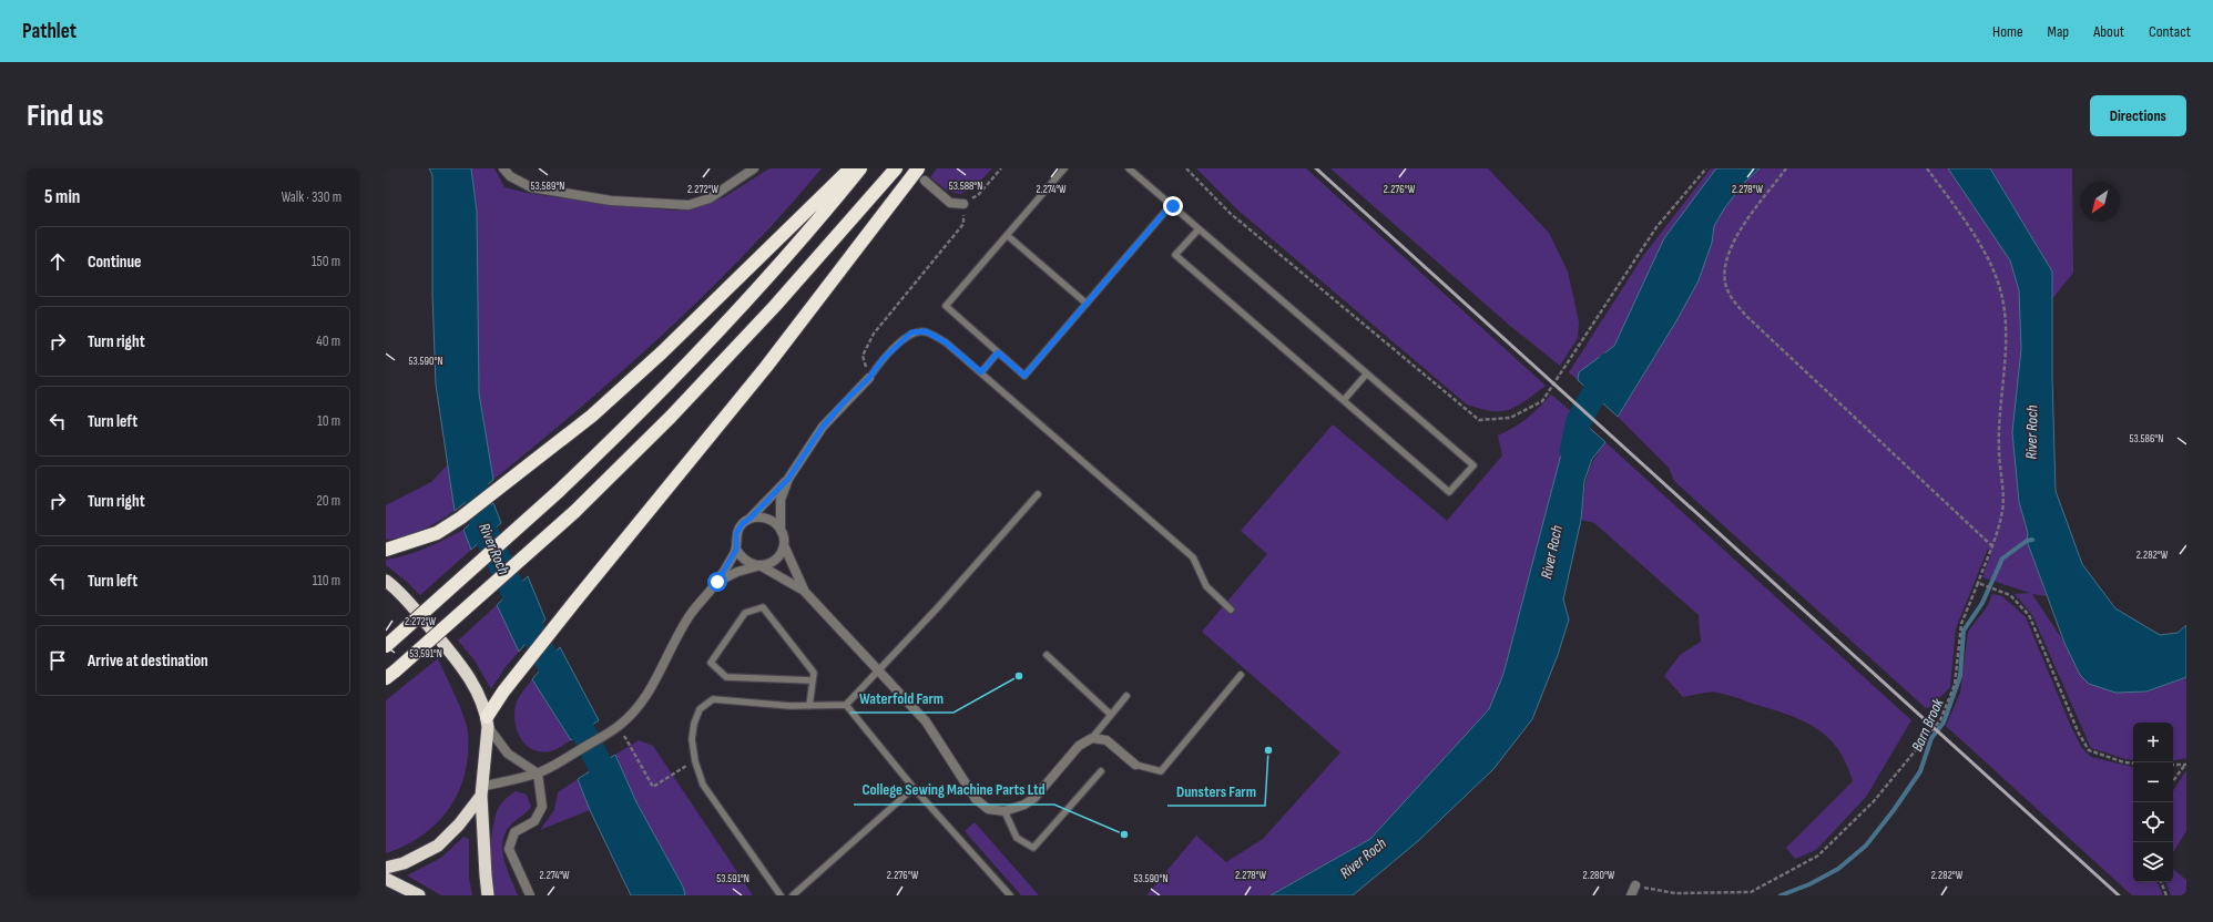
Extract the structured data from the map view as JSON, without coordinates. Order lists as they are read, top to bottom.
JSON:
{
  "water": ["River Roch", "Barn Brook"],
  "places": ["Waterfold Farm", "Dunsters Farm", "College Sewing Machine Parts Ltd"],
  "north": "bottom left",
  "page": {
    "header": "Pathlet",
    "nav": [
      "Home",
      "Map",
      "About",
      "Contact"
    ],
    "buttons": "Directions",
    "title": "Find us",
    "heading": ["5 min", "Walk · 330 m"],
    "list": [
      ["Continue", "150 m"],
      ["Turn right", "40 m"],
      ["Turn left", "10 m"],
      ["Turn right", "20 m"],
      ["Turn left", "110 m"],
      "Arrive at destination"
    ],
    "map_buttons": ["+", "−"]
  },
  "coordinates": [
    "53.589°N",
    "53.588°N",
    "2.272°W",
    "2.274°W",
    "2.276°W",
    "2.278°W",
    "53.590°N",
    "53.586°N",
    "2.282°W",
    "53.591°N",
    "2.280°W"
  ]
}
